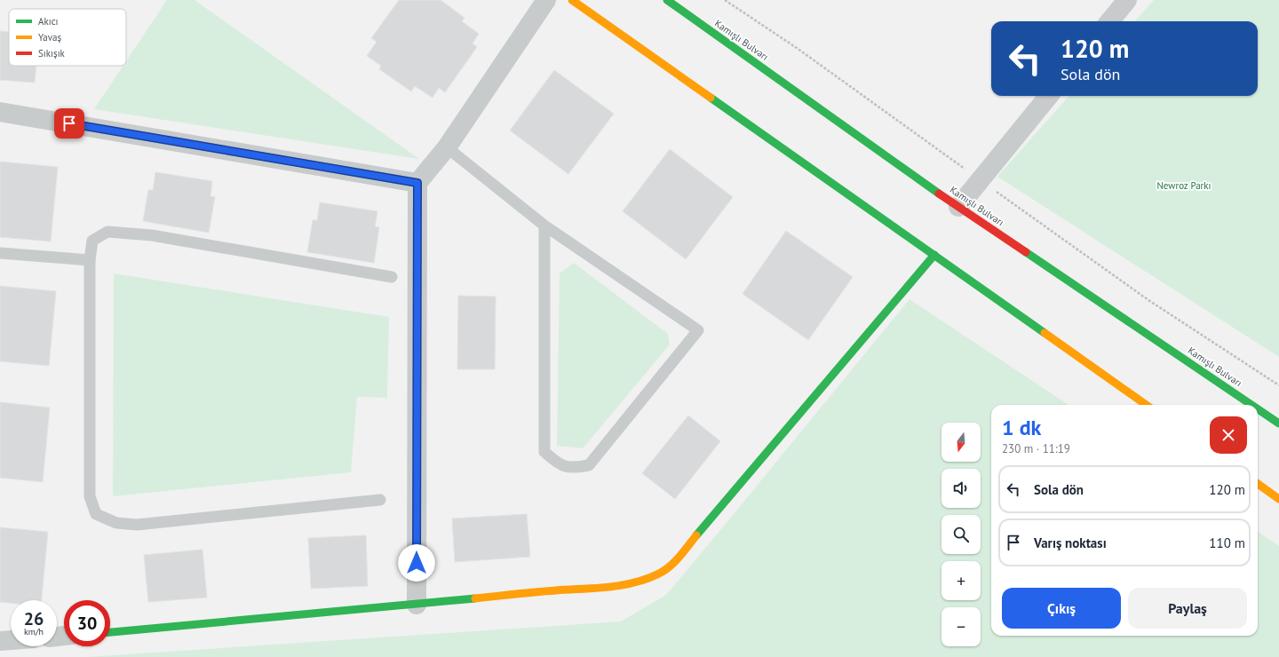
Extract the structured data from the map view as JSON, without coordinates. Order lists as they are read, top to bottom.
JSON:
{
  "streets": {
    "main road": ["Kamışlı Bulvarı"]
  },
  "parks": ["Newroz Parkı"],
  "legend": ["Akıcı", "Yavaş", "Sıkışık"],
  "north": "bottom",
  "page": {
    "turn": ["120 m", "Sola dön"],
    "heading": ["1 dk", "230 m · 11:19"],
    "map_buttons": ["+", "−"],
    "list": [
      {
        "name": "Sola dön",
        "value": "120 m"
      },
      {
        "name": "Varış noktası",
        "value": "110 m"
      }
    ],
    "buttons": ["Çıkış", "Paylaş"],
    "speed": "26 km/h",
    "limit": "30"
  }
}
